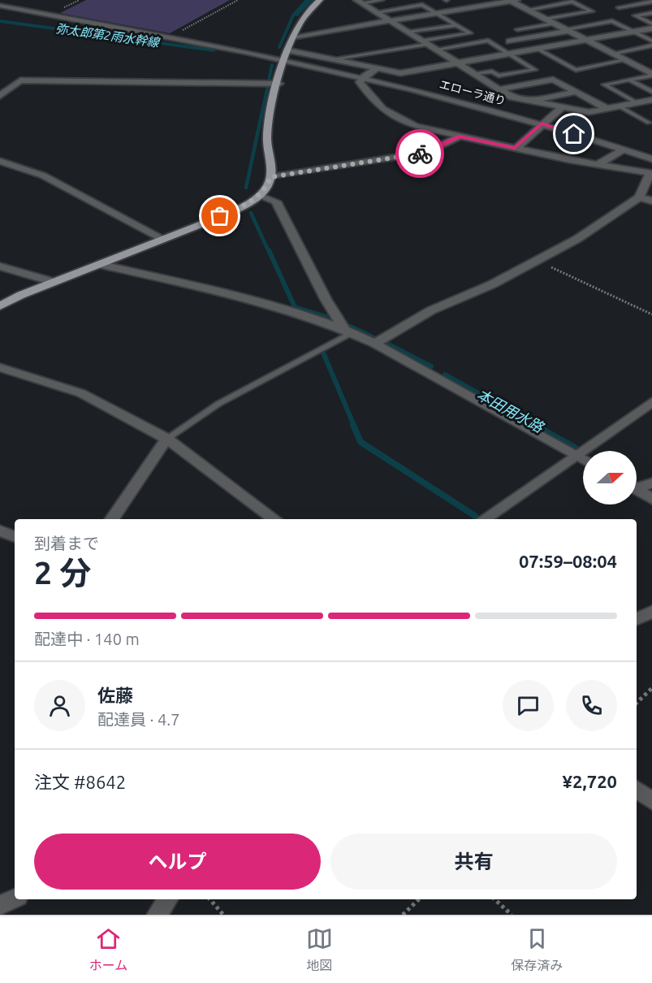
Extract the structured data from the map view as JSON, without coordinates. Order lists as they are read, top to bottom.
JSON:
{
  "streets": {
    "street": ["エローラ通り"]
  },
  "water": ["弥太郎第2雨水幹線", "本田用水路"],
  "north": "right",
  "page": {
    "heading": ["2 分", "到着まで", "07:59–08:04"],
    "panel": [
      "佐藤",
      "配達員 · 4.7",
      "注文 #8642",
      "¥2,720"
    ],
    "bar": "配達中 · 140 m",
    "buttons": ["ヘルプ", "共有"],
    "tabs": ["ホーム", "地図", "保存済み"]
  }
}
